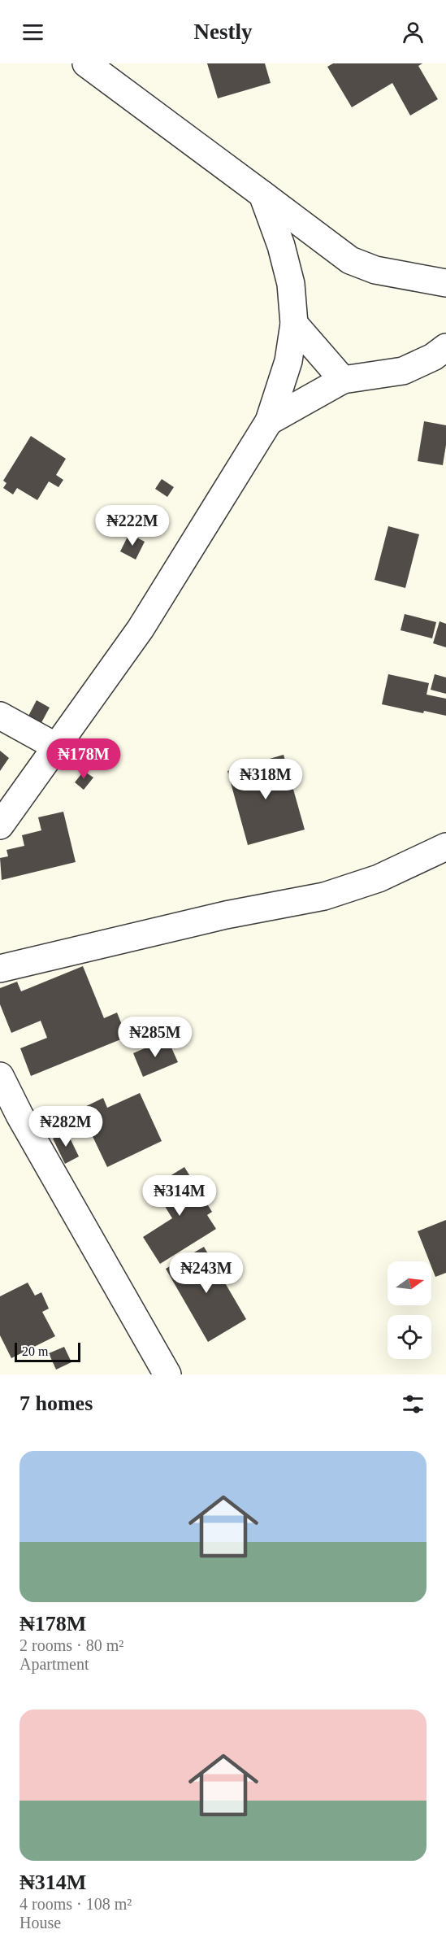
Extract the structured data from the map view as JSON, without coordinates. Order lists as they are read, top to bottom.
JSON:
{
  "scale_bar": "20 m",
  "north": "right",
  "page": {
    "header": "Nestly",
    "price": [
      "₦222M",
      "₦178M",
      "₦318M",
      "₦285M",
      "₦282M",
      "₦314M",
      "₦243M"
    ],
    "scale": "20 m",
    "heading": "7 homes",
    "list": [
      {
        "name": "₦178M",
        "note": "2 rooms · 80 m² · Apartment"
      },
      {
        "name": "₦314M",
        "note": "4 rooms · 108 m² · House"
      }
    ]
  }
}
